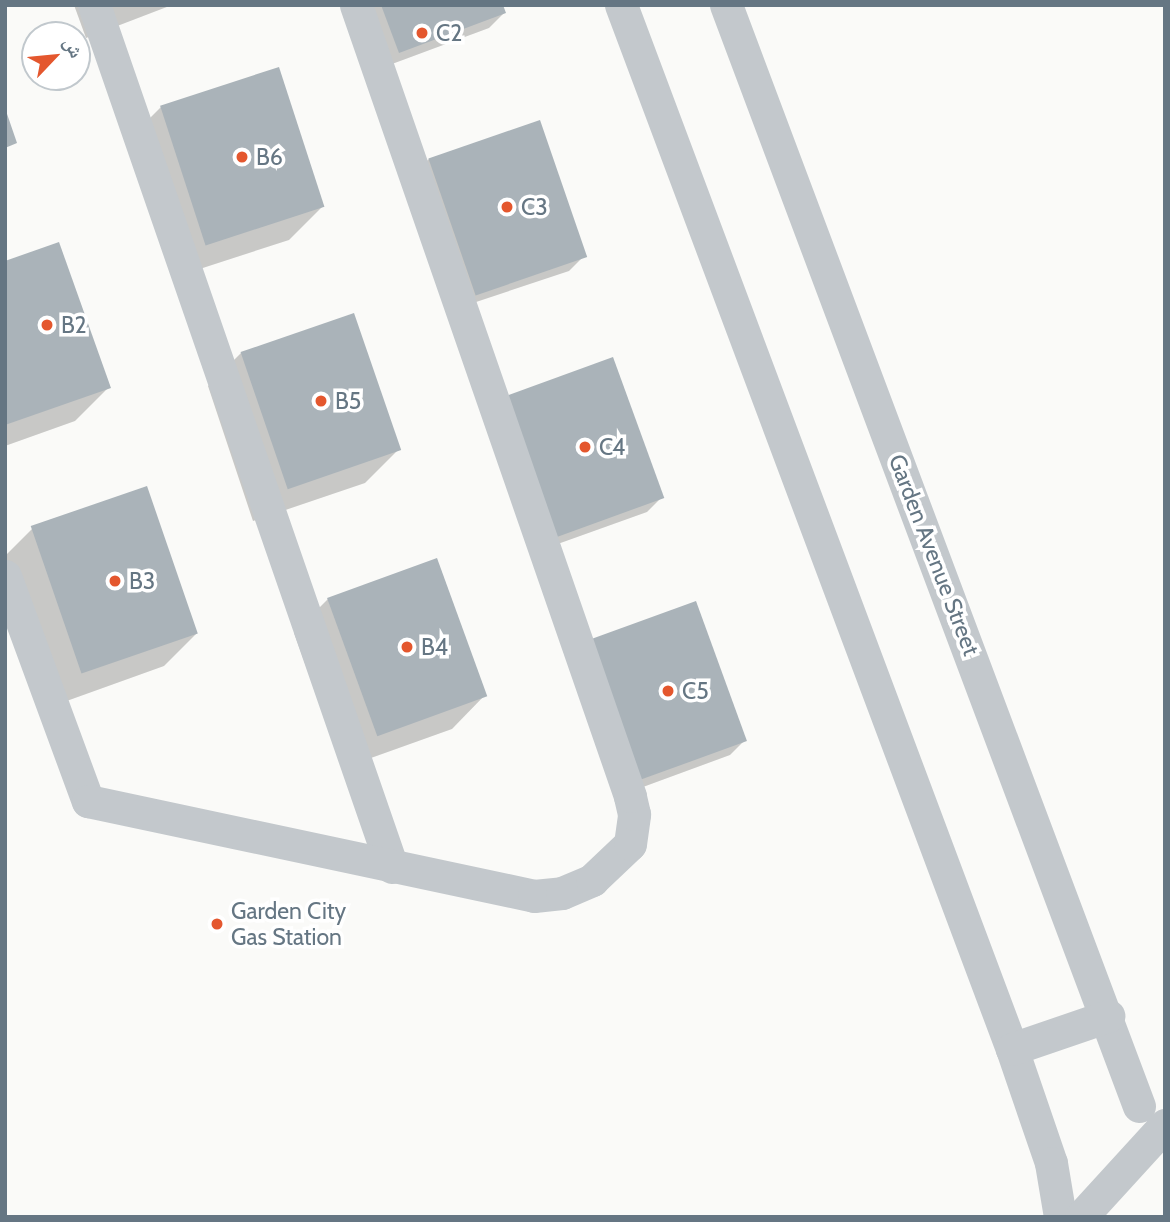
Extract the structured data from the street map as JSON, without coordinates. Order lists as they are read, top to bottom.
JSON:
{
  "streets": {
    "street": ["Garden Avenue Street"]
  },
  "places": [
    "C2",
    "B6",
    "C3",
    "B2",
    "B5",
    "C4",
    "B3",
    "B4",
    "C5",
    "Garden City Gas Station"
  ],
  "north": "top right"
}
